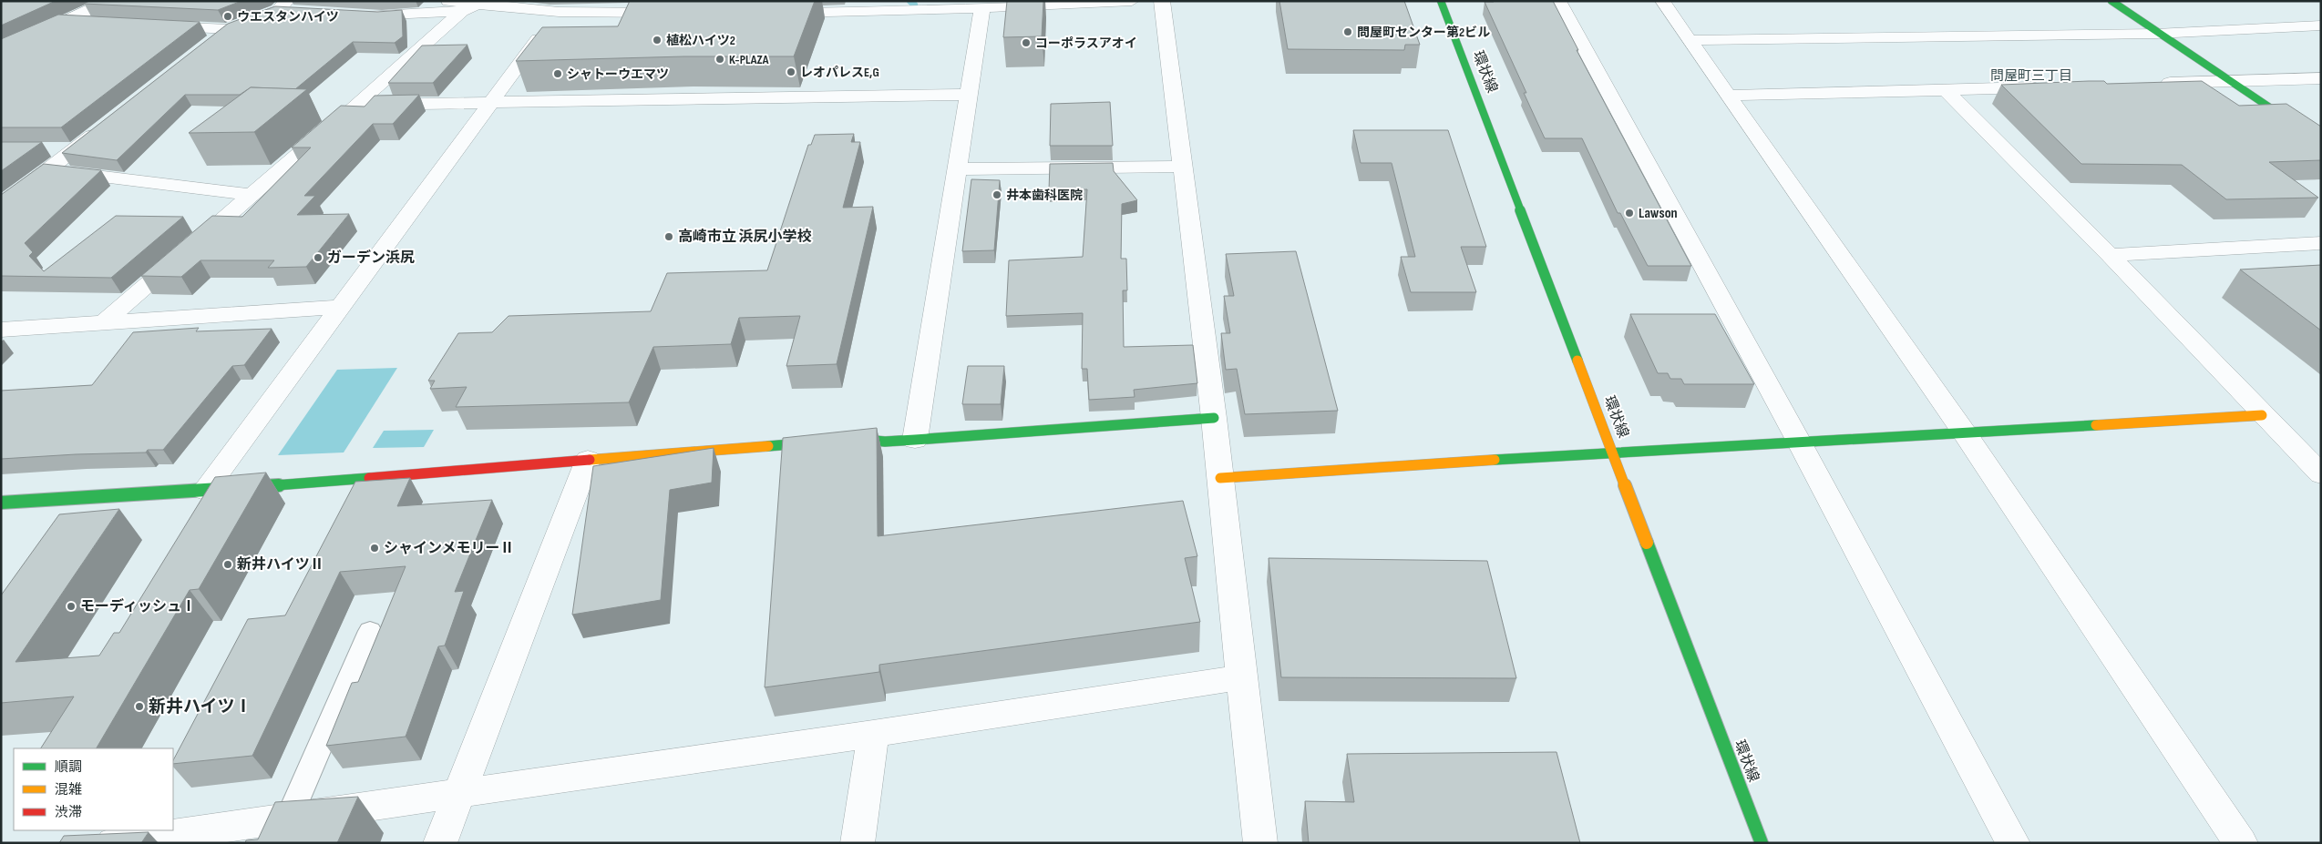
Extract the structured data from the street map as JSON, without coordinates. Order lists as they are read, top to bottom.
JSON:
{
  "streets": {
    "street": ["環状線"]
  },
  "districts": ["問屋町三丁目"],
  "places": [
    "ウエスタンハイツ",
    "問屋町センター第2ビル",
    "植松ハイツ2",
    "コーポラスアオイ",
    "K-PLAZA",
    "レオパレスE,G",
    "シャトーウエマツ",
    "井本歯科医院",
    "Lawson",
    "高崎市立 浜尻小学校",
    "ガーデン浜尻",
    "シャインメモリーⅡ",
    "新井ハイツⅡ",
    "モーディッシュⅠ",
    "新井ハイツⅠ"
  ],
  "legend": ["順調", "混雑", "渋滞"]
}
